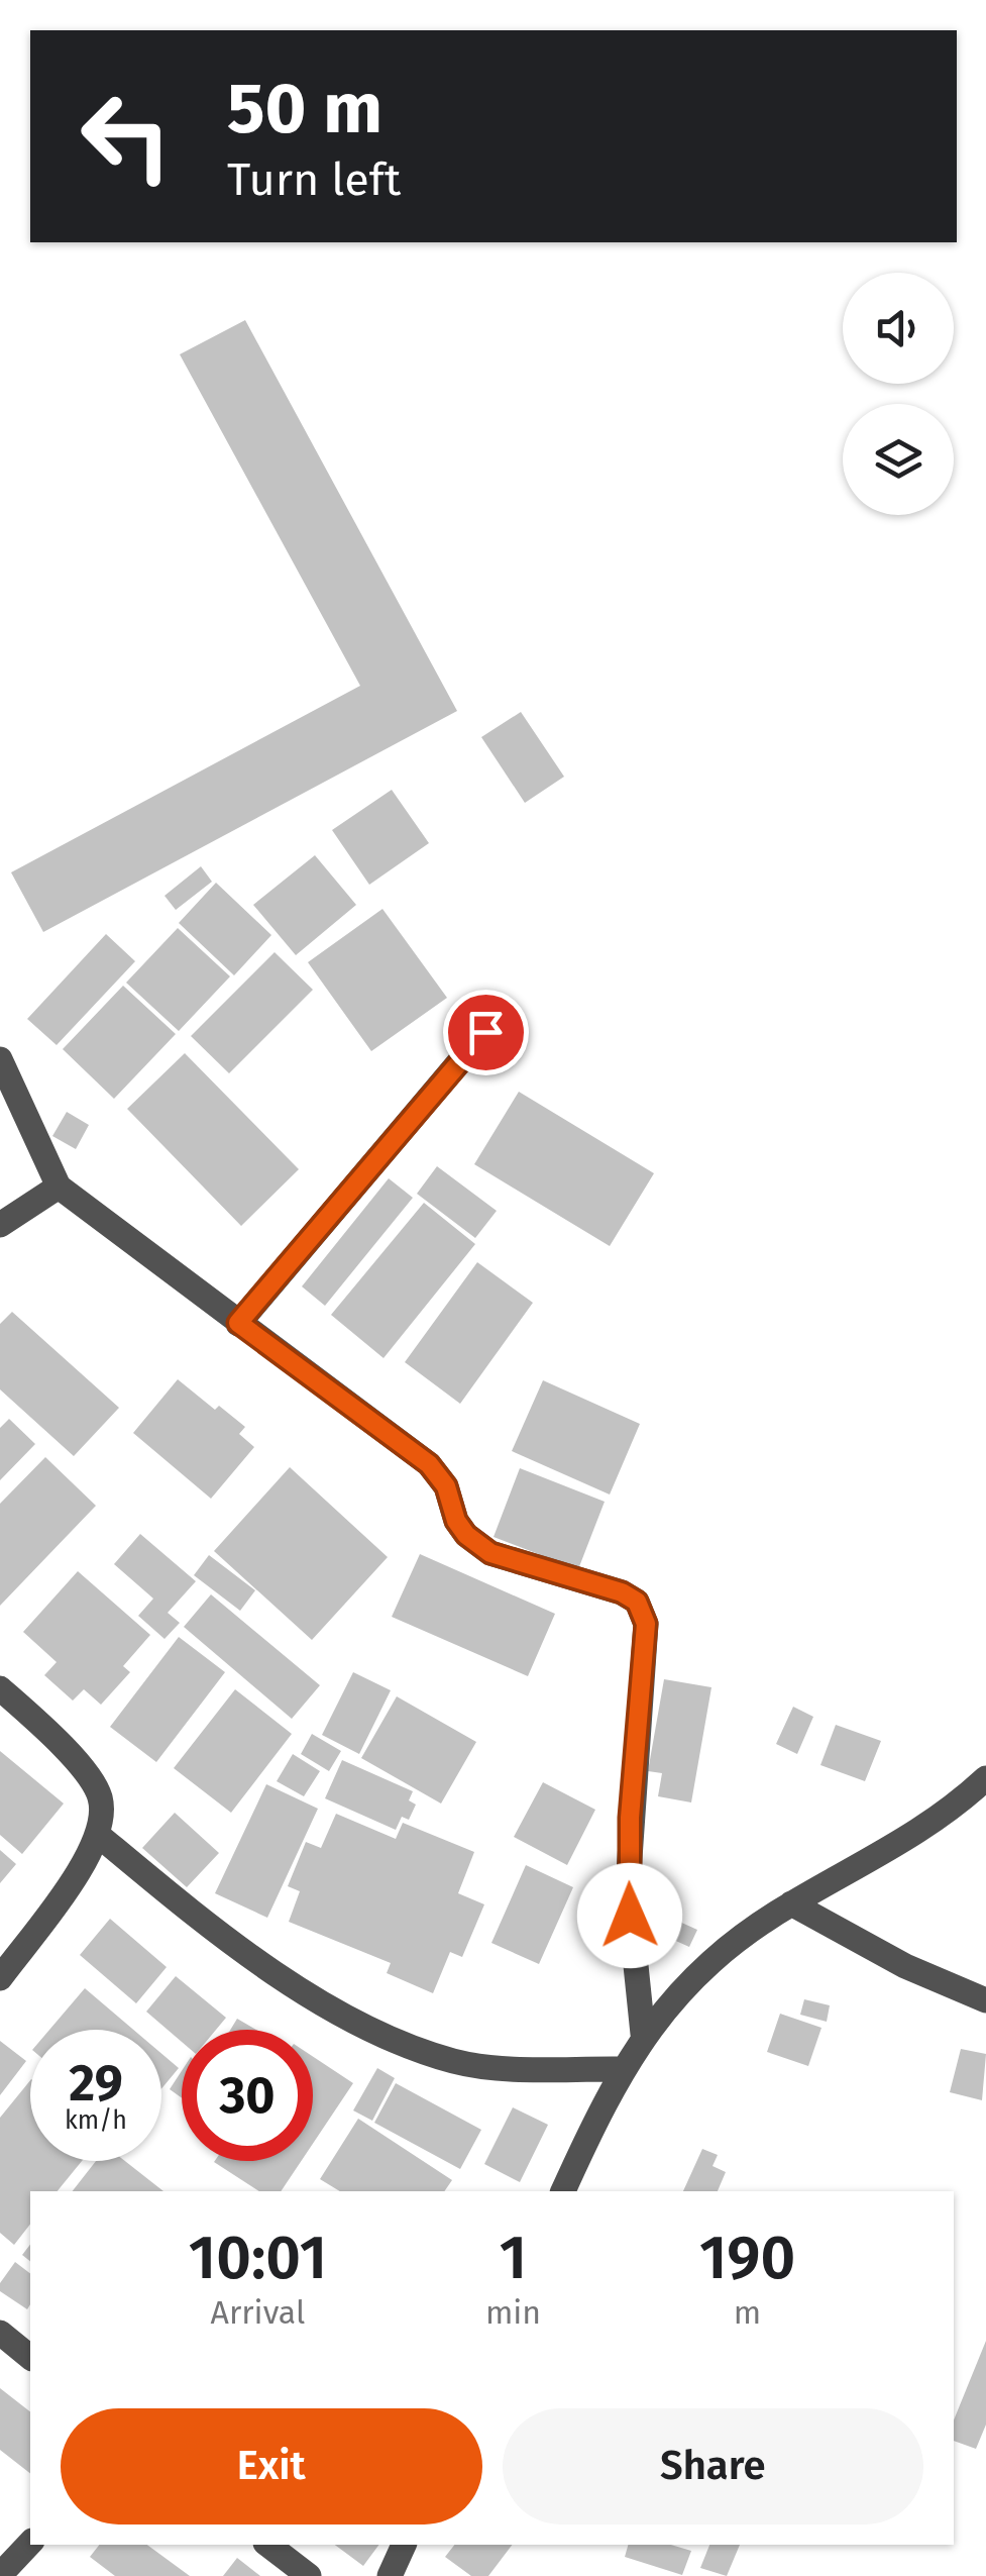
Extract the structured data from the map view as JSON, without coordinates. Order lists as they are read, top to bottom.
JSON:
{
  "page": {
    "turn": ["50 m", "Turn left"],
    "speed": "29 km/h",
    "limit": "30",
    "eta": [
      "10:01",
      "Arrival",
      "1",
      "min",
      "190",
      "m"
    ],
    "buttons": ["Exit", "Share"]
  }
}
